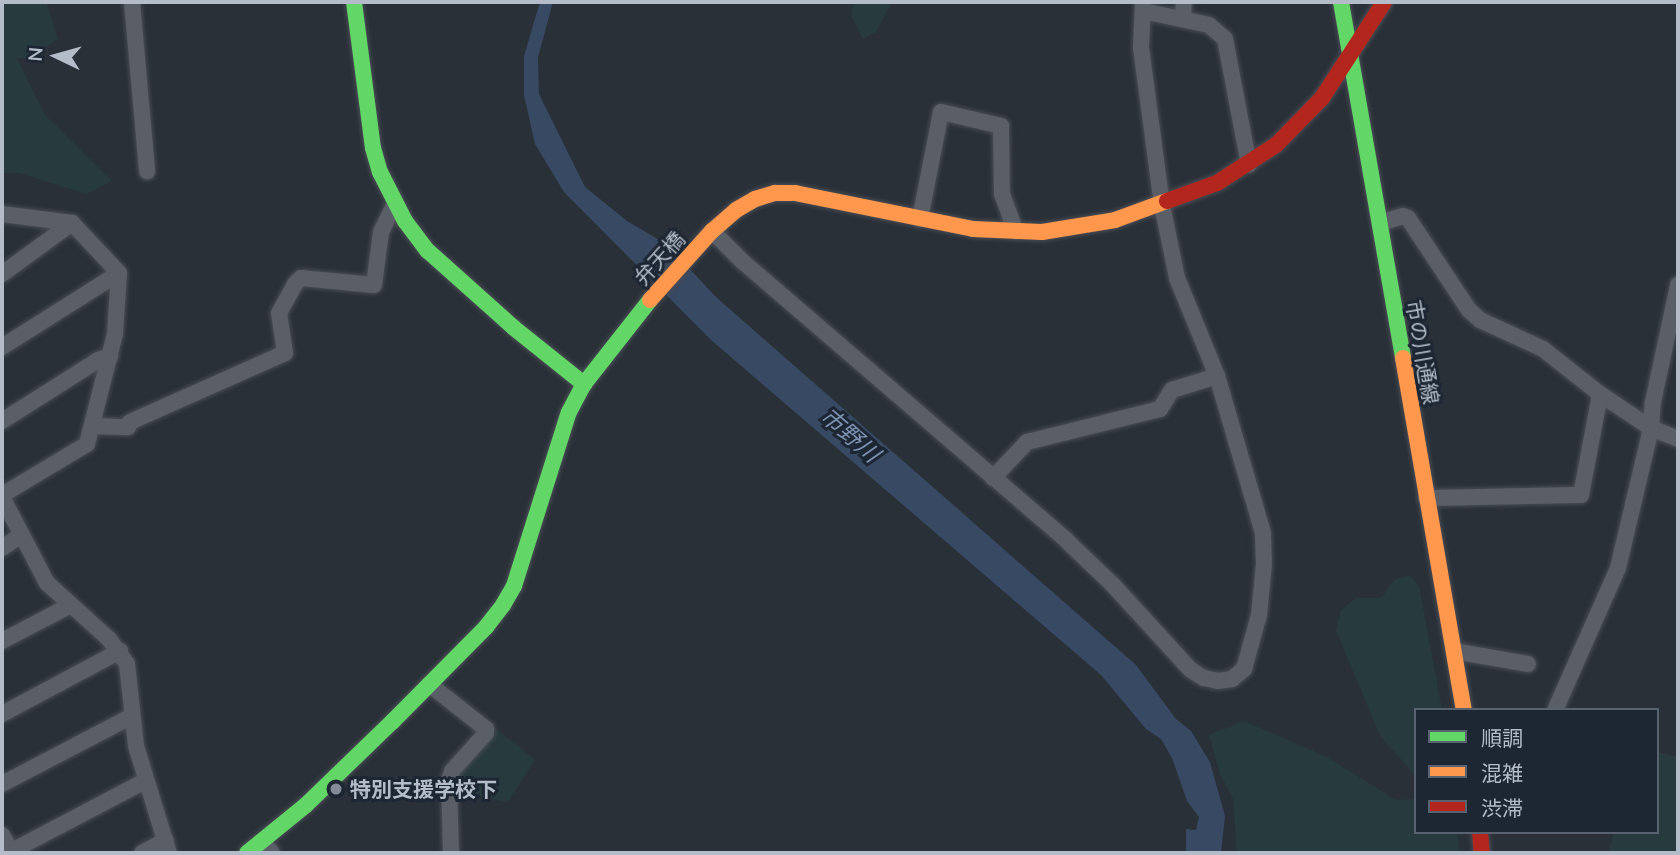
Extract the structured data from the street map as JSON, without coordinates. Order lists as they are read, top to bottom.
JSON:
{
  "streets": {
    "street": ["弁天橋", "市の川通線"]
  },
  "crossings": [
    ["弁天橋", "市の川通線"]
  ],
  "water": ["市野川"],
  "places": ["特別支援学校下"],
  "legend": ["順調", "混雑", "渋滞"],
  "north": "left"
}
